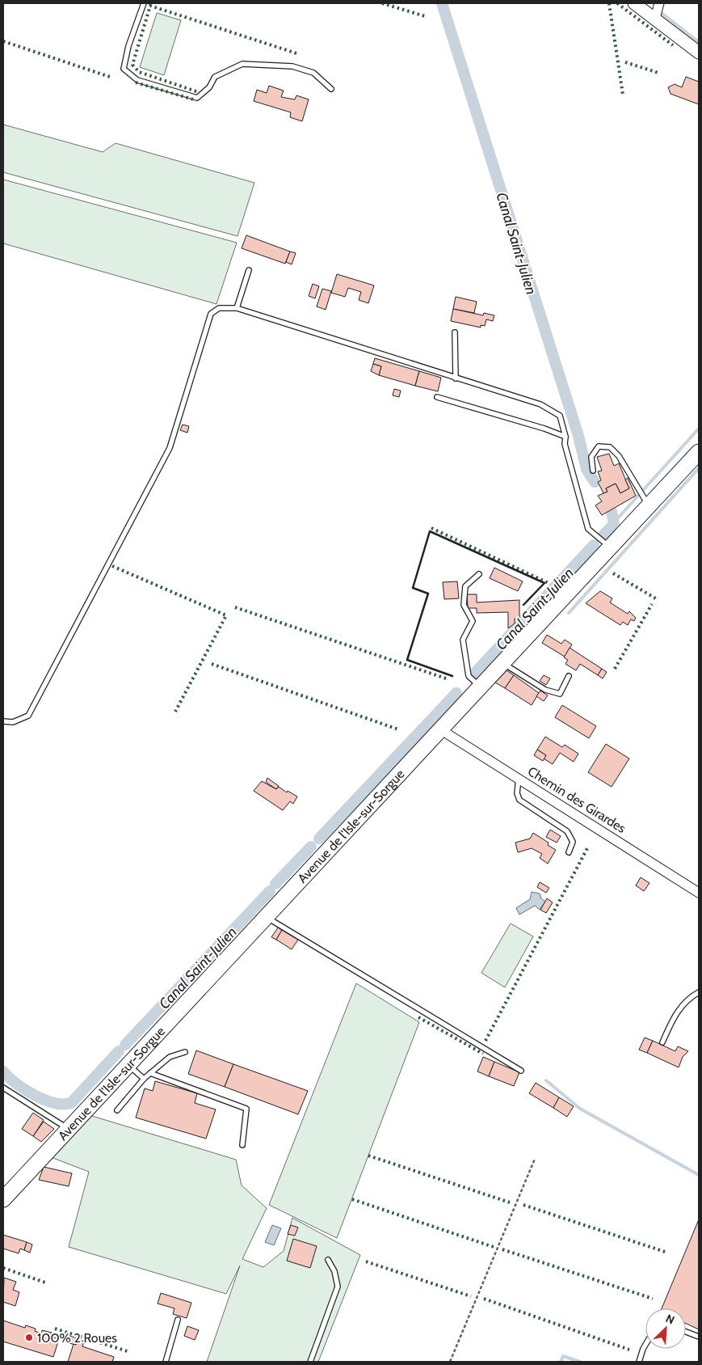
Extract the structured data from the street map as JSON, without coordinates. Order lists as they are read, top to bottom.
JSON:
{
  "streets": {
    "main road": ["Avenue de l'Isle-sur-Sorgue"],
    "street": ["Chemin des Girardes"]
  },
  "crossings": [
    ["Chemin des Girardes", "Avenue de l'Isle-sur-Sorgue"]
  ],
  "water": ["Canal Saint-Julien"],
  "places": ["100% 2 Roues"],
  "north": "top right"
}
